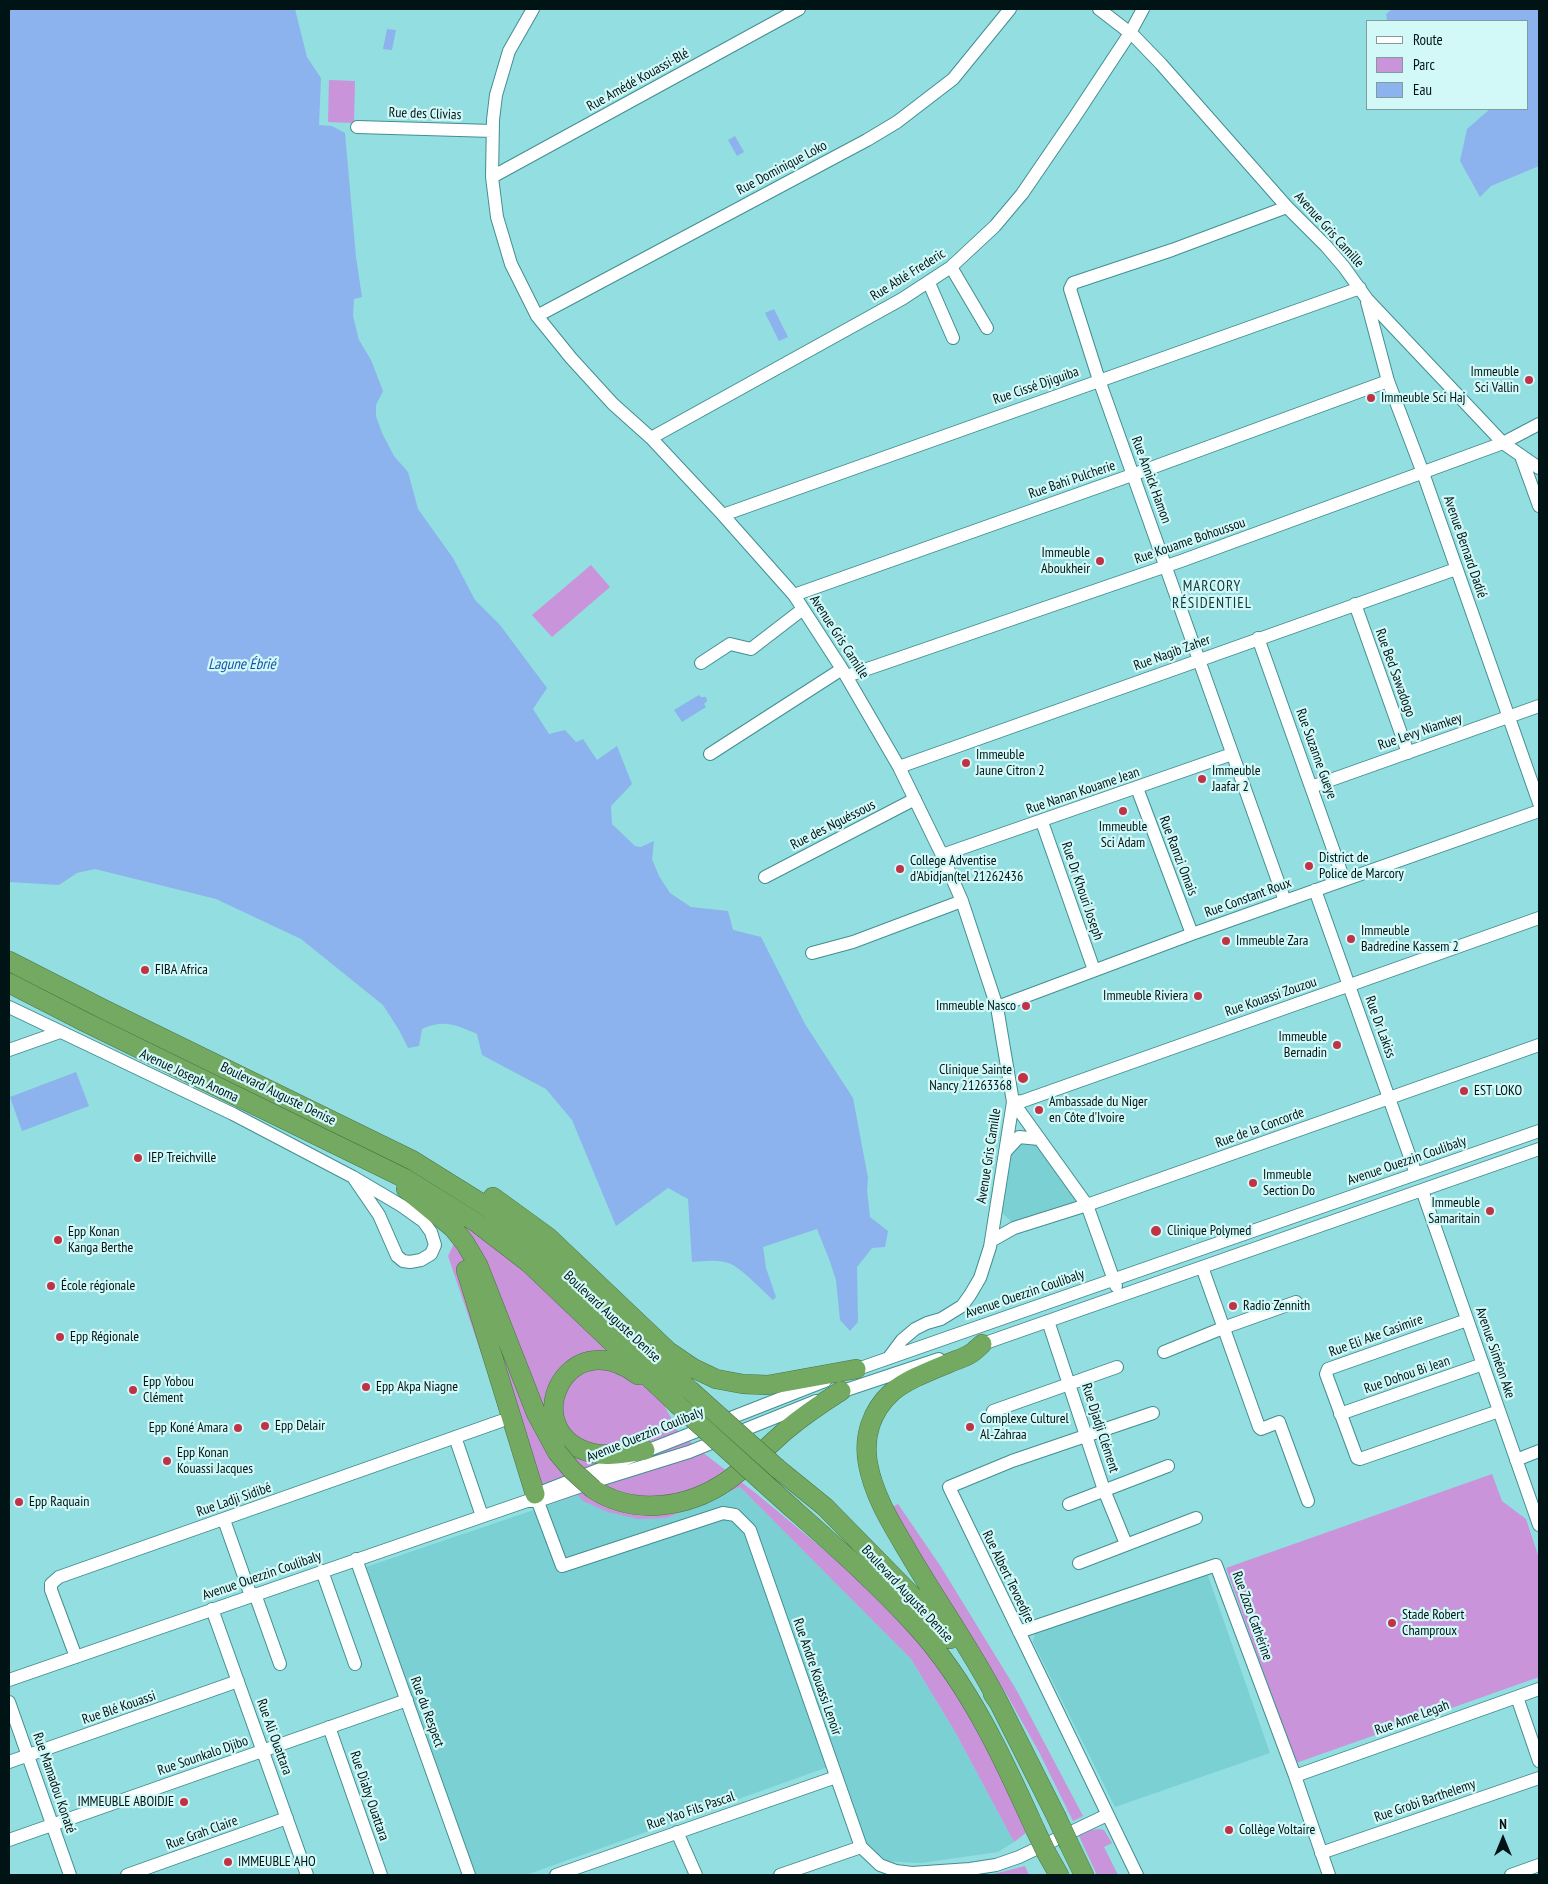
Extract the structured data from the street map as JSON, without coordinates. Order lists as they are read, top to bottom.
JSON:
{
  "streets": {
    "highway": ["Boulevard Auguste Denise"],
    "street": [
      "Rue Amédé Kouassi-Blé",
      "Rue des Clivias",
      "Rue Dominique Loko",
      "Avenue Gris Camille",
      "Rue Ablé Frederic",
      "Rue Cissé Djiguiba",
      "Rue Bahi Pulcherie",
      "Rue Annick Hamon",
      "Rue Kouame Bohoussou",
      "Avenue Bernard Dadié",
      "Rue Nagib Zaher",
      "Rue Bed Sawadogo",
      "Rue Levy Niamkey",
      "Rue Suzanne Gueye",
      "Rue Nanan Kouame Jean",
      "Rue des Nguéssous",
      "Rue Ramzi Omais",
      "Rue Dr Khouri Joseph",
      "Rue Constant Roux",
      "Rue Kouassi Zouzou",
      "Rue Dr Lakiss",
      "Avenue Joseph Anoma",
      "Rue de la Concorde",
      "Avenue Ouezzin Coulibaly",
      "Rue Eli Ake Casimire",
      "Avenue Siméon Ake",
      "Rue Dohou Bi Jean",
      "Rue Djadji Clément",
      "Rue Ladji Sidibé",
      "Rue Albert Tevoedjre",
      "Rue Zozo Cathérine",
      "Rue Andre Kouassi Lenoir",
      "Rue Blé Kouassi",
      "Rue du Respect",
      "Rue Anne Legah",
      "Rue Ali Ouattara",
      "Rue Sounkalo Djibo",
      "Rue Mamadou Konaté",
      "Rue Diaby Ouattara",
      "Rue Grobi Barthelemy",
      "Rue Yao Fils Pascal",
      "Rue Grah Claire"
    ]
  },
  "crossings": [
    ["Rue Amédé Kouassi-Blé", "Avenue Gris Camille"],
    ["Rue des Clivias", "Avenue Gris Camille"],
    ["Rue Dominique Loko", "Avenue Gris Camille"],
    ["Avenue Gris Camille", "Rue Ablé Frederic"],
    ["Avenue Gris Camille", "Rue Cissé Djiguiba"],
    ["Avenue Gris Camille", "Rue Bahi Pulcherie"],
    ["Avenue Gris Camille", "Rue Annick Hamon"],
    ["Avenue Gris Camille", "Rue Kouame Bohoussou"],
    ["Avenue Gris Camille", "Avenue Bernard Dadié"],
    ["Avenue Gris Camille", "Rue Nagib Zaher"],
    ["Avenue Gris Camille", "Rue Nanan Kouame Jean"],
    ["Avenue Gris Camille", "Rue des Nguéssous"],
    ["Avenue Gris Camille", "Rue Constant Roux"],
    ["Avenue Gris Camille", "Rue Kouassi Zouzou"],
    ["Avenue Gris Camille", "Rue de la Concorde"],
    ["Avenue Gris Camille", "Avenue Ouezzin Coulibaly"],
    ["Rue Cissé Djiguiba", "Rue Annick Hamon"],
    ["Rue Bahi Pulcherie", "Rue Annick Hamon"],
    ["Rue Bahi Pulcherie", "Avenue Bernard Dadié"],
    ["Rue Annick Hamon", "Rue Kouame Bohoussou"],
    ["Rue Annick Hamon", "Rue Nagib Zaher"],
    ["Rue Annick Hamon", "Rue Nanan Kouame Jean"],
    ["Rue Annick Hamon", "Rue Constant Roux"],
    ["Rue Kouame Bohoussou", "Avenue Bernard Dadié"],
    ["Avenue Bernard Dadié", "Rue Nagib Zaher"],
    ["Avenue Bernard Dadié", "Rue Levy Niamkey"],
    ["Rue Nagib Zaher", "Rue Bed Sawadogo"],
    ["Rue Nagib Zaher", "Rue Suzanne Gueye"],
    ["Rue Bed Sawadogo", "Rue Levy Niamkey"],
    ["Rue Levy Niamkey", "Rue Suzanne Gueye"],
    ["Rue Suzanne Gueye", "Rue Constant Roux"],
    ["Rue Nanan Kouame Jean", "Rue Ramzi Omais"],
    ["Rue Nanan Kouame Jean", "Rue Dr Khouri Joseph"],
    ["Rue Ramzi Omais", "Rue Constant Roux"],
    ["Rue Dr Khouri Joseph", "Rue Constant Roux"],
    ["Rue Constant Roux", "Rue Dr Lakiss"],
    ["Rue Kouassi Zouzou", "Rue Dr Lakiss"],
    ["Rue Dr Lakiss", "Rue de la Concorde"],
    ["Rue Dr Lakiss", "Avenue Ouezzin Coulibaly"],
    ["Avenue Ouezzin Coulibaly", "Avenue Siméon Ake"],
    ["Avenue Ouezzin Coulibaly", "Rue Djadji Clément"],
    ["Avenue Ouezzin Coulibaly", "Rue Ladji Sidibé"],
    ["Avenue Ouezzin Coulibaly", "Rue Andre Kouassi Lenoir"],
    ["Avenue Ouezzin Coulibaly", "Rue du Respect"],
    ["Avenue Ouezzin Coulibaly", "Rue Ali Ouattara"],
    ["Rue Eli Ake Casimire", "Avenue Siméon Ake"],
    ["Rue Eli Ake Casimire", "Rue Dohou Bi Jean"],
    ["Avenue Siméon Ake", "Rue Dohou Bi Jean"],
    ["Rue Djadji Clément", "Rue Albert Tevoedjre"],
    ["Rue Albert Tevoedjre", "Rue Zozo Cathérine"],
    ["Rue Albert Tevoedjre", "Rue Andre Kouassi Lenoir"],
    ["Rue Zozo Cathérine", "Rue Anne Legah"],
    ["Rue Zozo Cathérine", "Rue Grobi Barthelemy"],
    ["Rue Andre Kouassi Lenoir", "Rue Yao Fils Pascal"],
    ["Rue Blé Kouassi", "Rue Ali Ouattara"],
    ["Rue Blé Kouassi", "Rue Mamadou Konaté"],
    ["Rue du Respect", "Rue Sounkalo Djibo"],
    ["Rue Ali Ouattara", "Rue Sounkalo Djibo"],
    ["Rue Ali Ouattara", "Rue Grah Claire"],
    ["Rue Sounkalo Djibo", "Rue Mamadou Konaté"],
    ["Rue Sounkalo Djibo", "Rue Diaby Ouattara"]
  ],
  "districts": ["MARCORY RÉSIDENTIEL"],
  "water": ["Lagune Ébrié"],
  "places": [
    "Immeuble Sci Vallin",
    "Immeuble Sci Haj",
    "Immeuble Aboukheir",
    "Immeuble Jaune Citron 2",
    "Immeuble Jaafar 2",
    "Immeuble Sci Adam",
    "District de Police de Marcory",
    "College Adventise d'Abidjan(tel 21262436",
    "Immeuble Badredine Kassem 2",
    "Immeuble Zara",
    "FIBA Africa",
    "Immeuble Riviera",
    "Immeuble Nasco",
    "Immeuble Bernadin",
    "Clinique Sainte Nancy 21263368",
    "EST LOKO",
    "Ambassade du Niger en Côte d'Ivoire",
    "IEP Treichville",
    "Immeuble Section Do",
    "Immeuble Samaritain",
    "Clinique Polymed",
    "Epp Konan Kanga Berthe",
    "École régionale",
    "Radio Zennith",
    "Epp Régionale",
    "Epp Akpa Niagne",
    "Epp Yobou Clément",
    "Epp Delair",
    "Complexe Culturel Al-Zahraa",
    "Epp Koné Amara",
    "Epp Konan Kouassi Jacques",
    "Epp Raquain",
    "Stade Robert Champroux",
    "IMMEUBLE ABOIDJE",
    "Collège Voltaire",
    "IMMEUBLE AHO"
  ],
  "legend": ["Route", "Parc", "Eau"],
  "north": "top"
}
